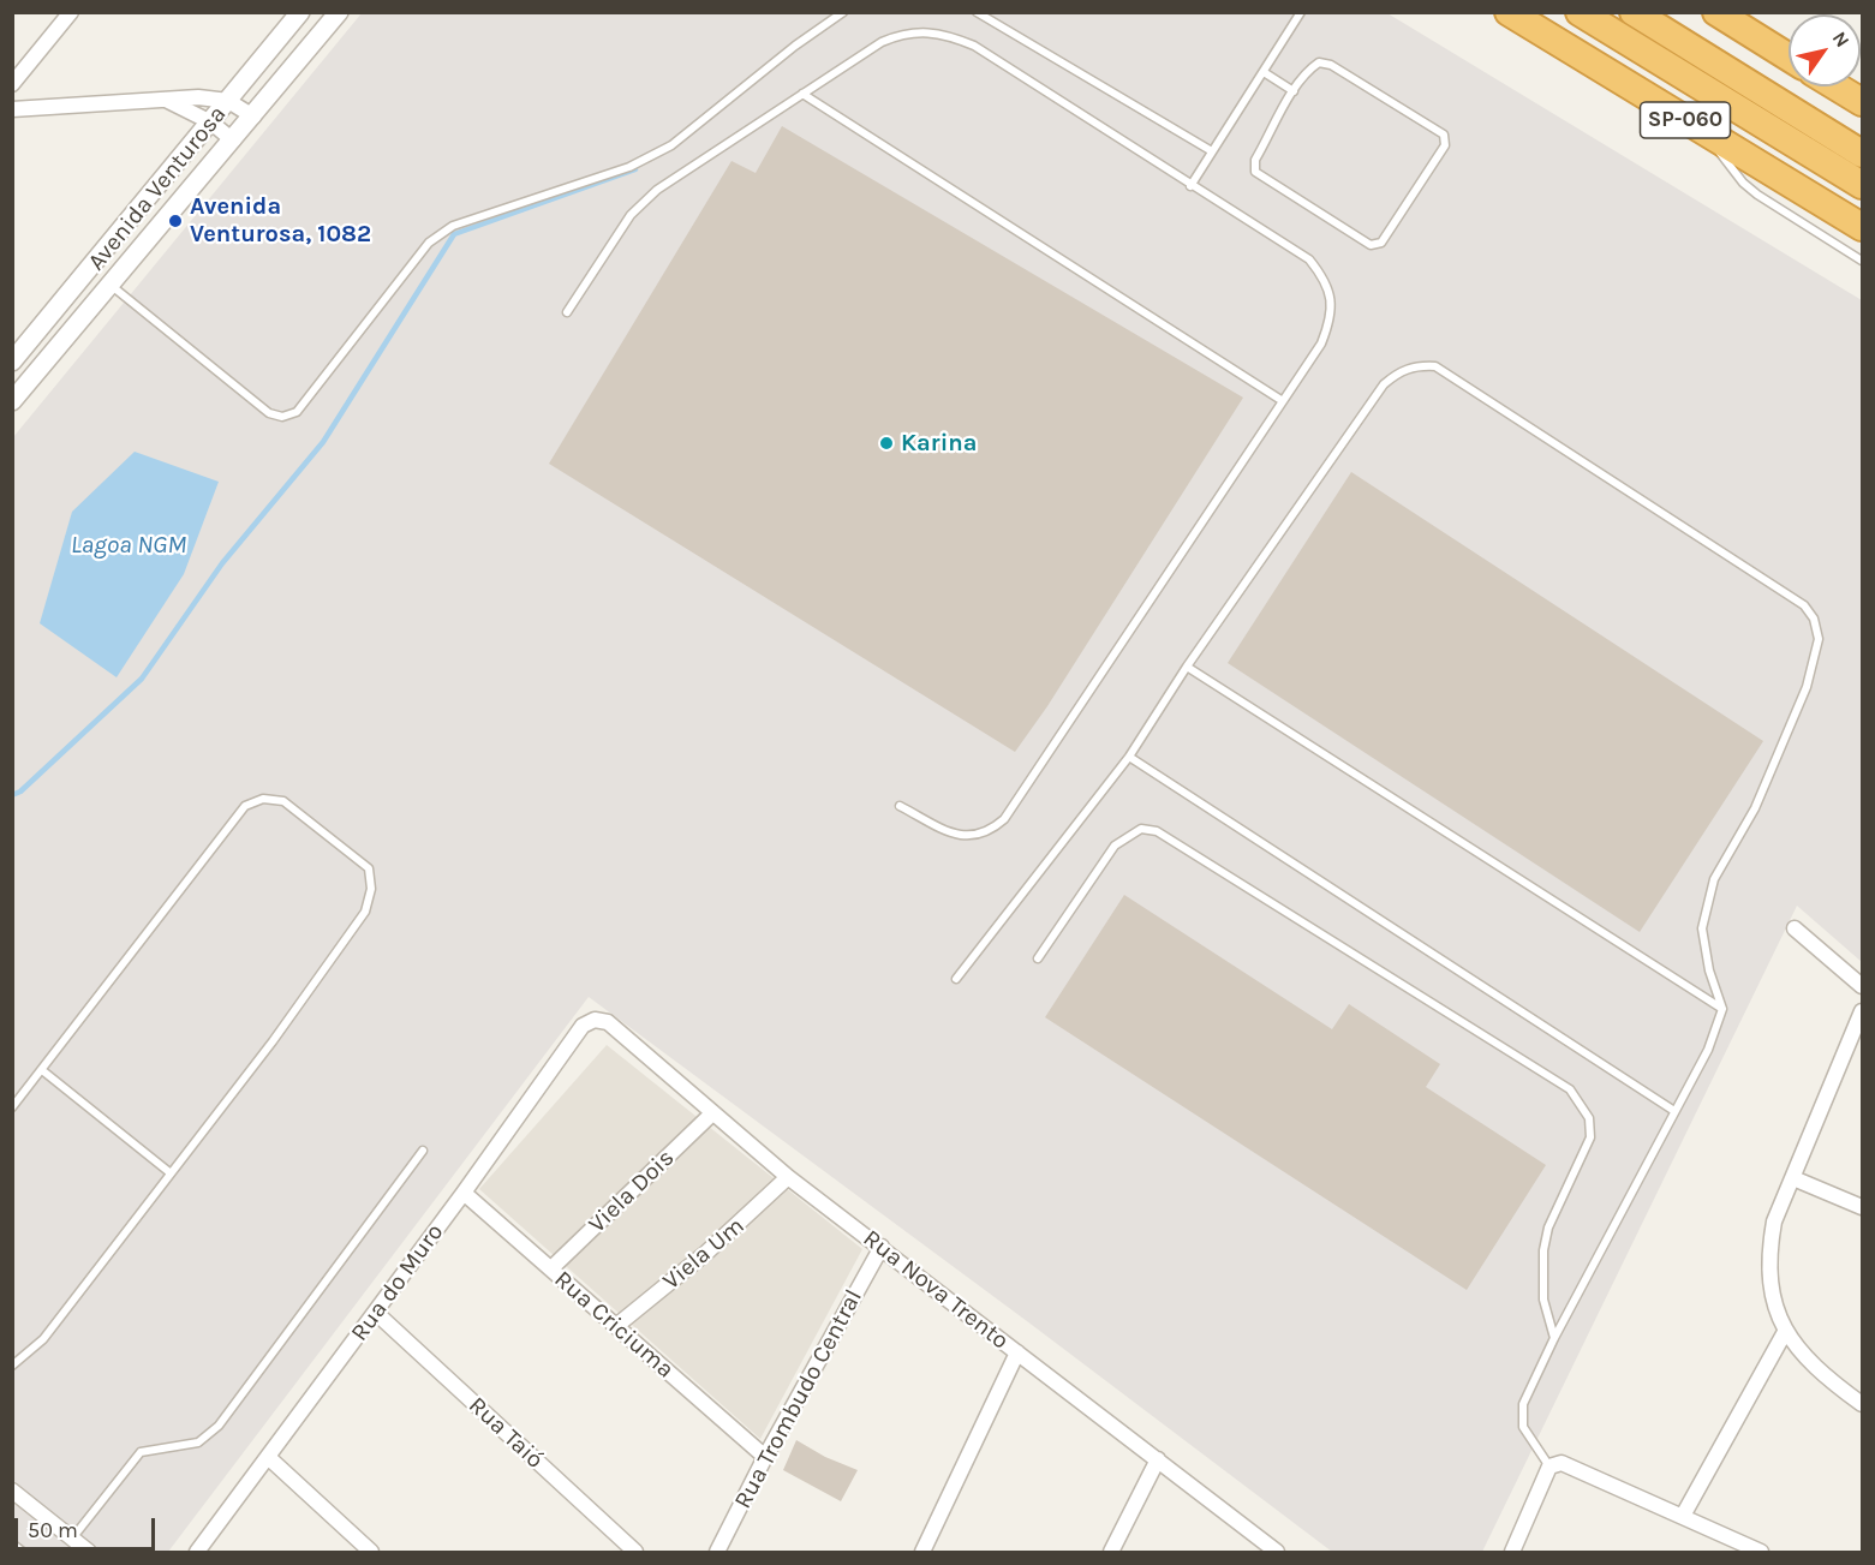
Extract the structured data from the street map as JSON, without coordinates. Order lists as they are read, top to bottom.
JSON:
{
  "streets": {
    "highway": ["SP-060"],
    "street": [
      "Avenida Venturosa",
      "Viela Dois",
      "Viela Um",
      "Rua do Muro",
      "Rua Nova Trento",
      "Rua Criciuma",
      "Rua Trombudo Central",
      "Rua Taió"
    ]
  },
  "crossings": [
    ["Viela Dois", "Rua Nova Trento"],
    ["Viela Dois", "Rua Criciuma"],
    ["Viela Um", "Rua Nova Trento"],
    ["Viela Um", "Rua Criciuma"],
    ["Rua do Muro", "Rua Nova Trento"],
    ["Rua do Muro", "Rua Criciuma"],
    ["Rua do Muro", "Rua Taió"],
    ["Rua Nova Trento", "Rua Trombudo Central"],
    ["Rua Criciuma", "Rua Trombudo Central"]
  ],
  "water": ["Lagoa NGM"],
  "places": ["Avenida Venturosa, 1082", "Karina"],
  "scale_bar": "50 m",
  "north": "top right"
}
